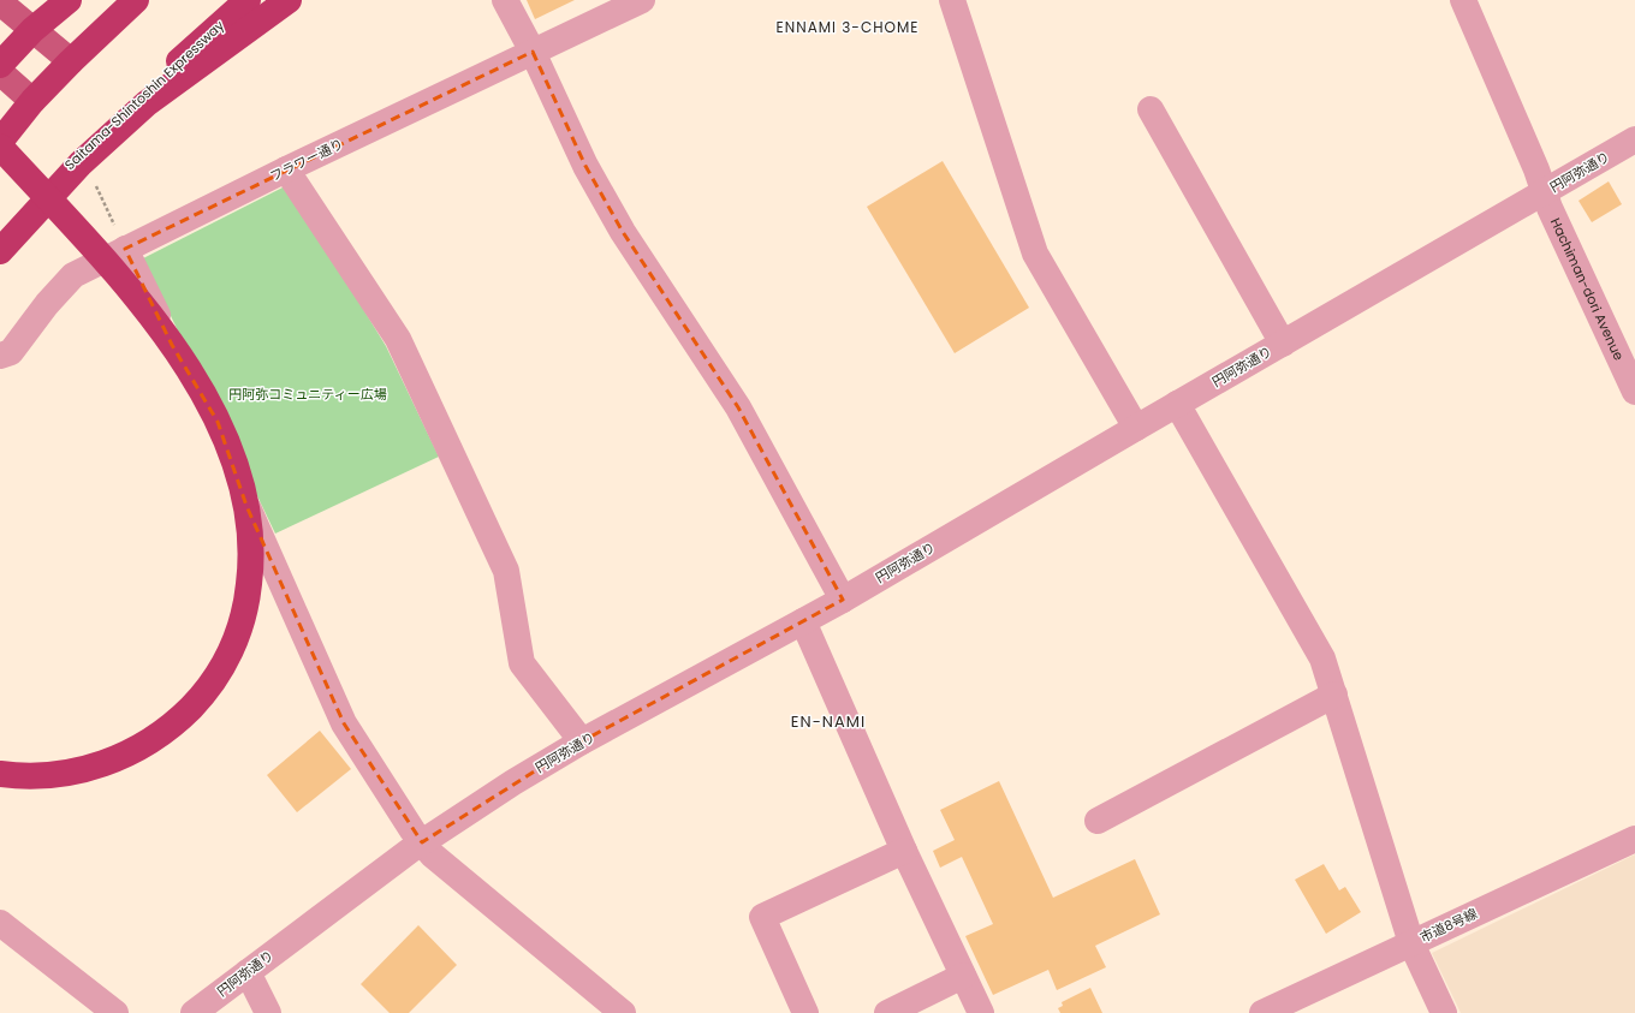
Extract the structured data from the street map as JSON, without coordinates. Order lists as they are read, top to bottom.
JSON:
{
  "streets": {
    "highway": ["Saitama-Shintoshin Expressway"],
    "street": [
      "フラワー通り",
      "円阿弥通り",
      "Hachiman-dori Avenue",
      "市道8号線"
    ]
  },
  "crossings": [
    ["円阿弥通り", "Hachiman-dori Avenue"]
  ],
  "districts": ["ENNAMI 3-CHOME", "EN-NAMI"],
  "parks": ["円阿弥コミュニティー広場"]
}
